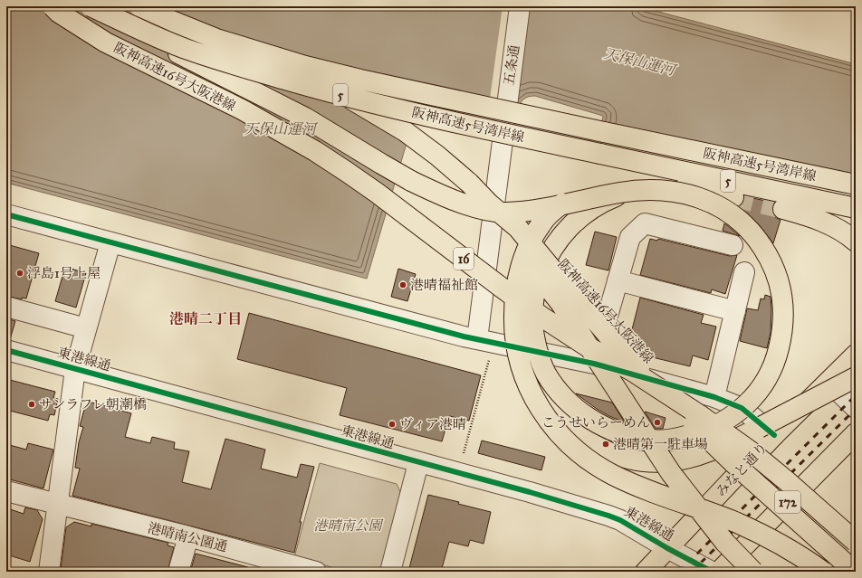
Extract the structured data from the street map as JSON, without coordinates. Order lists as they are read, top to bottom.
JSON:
{
  "streets": {
    "highway": [
      "阪神高速16号大阪港線",
      "5",
      "阪神高速5号湾岸線",
      "16",
      "みなと通り",
      "172"
    ],
    "street": ["五条通", "東港線通", "港晴南公園通"]
  },
  "crossings": [
    ["東港線通", "みなと通り"]
  ],
  "districts": ["港晴二丁目"],
  "water": ["天保山運河"],
  "parks": ["港晴南公園"],
  "places": [
    "浮島1号上屋",
    "港晴福祉館",
    "サンラフレ朝潮橋",
    "こうせいらーめん",
    "ヴィア港晴",
    "港晴第一駐車場"
  ]
}
